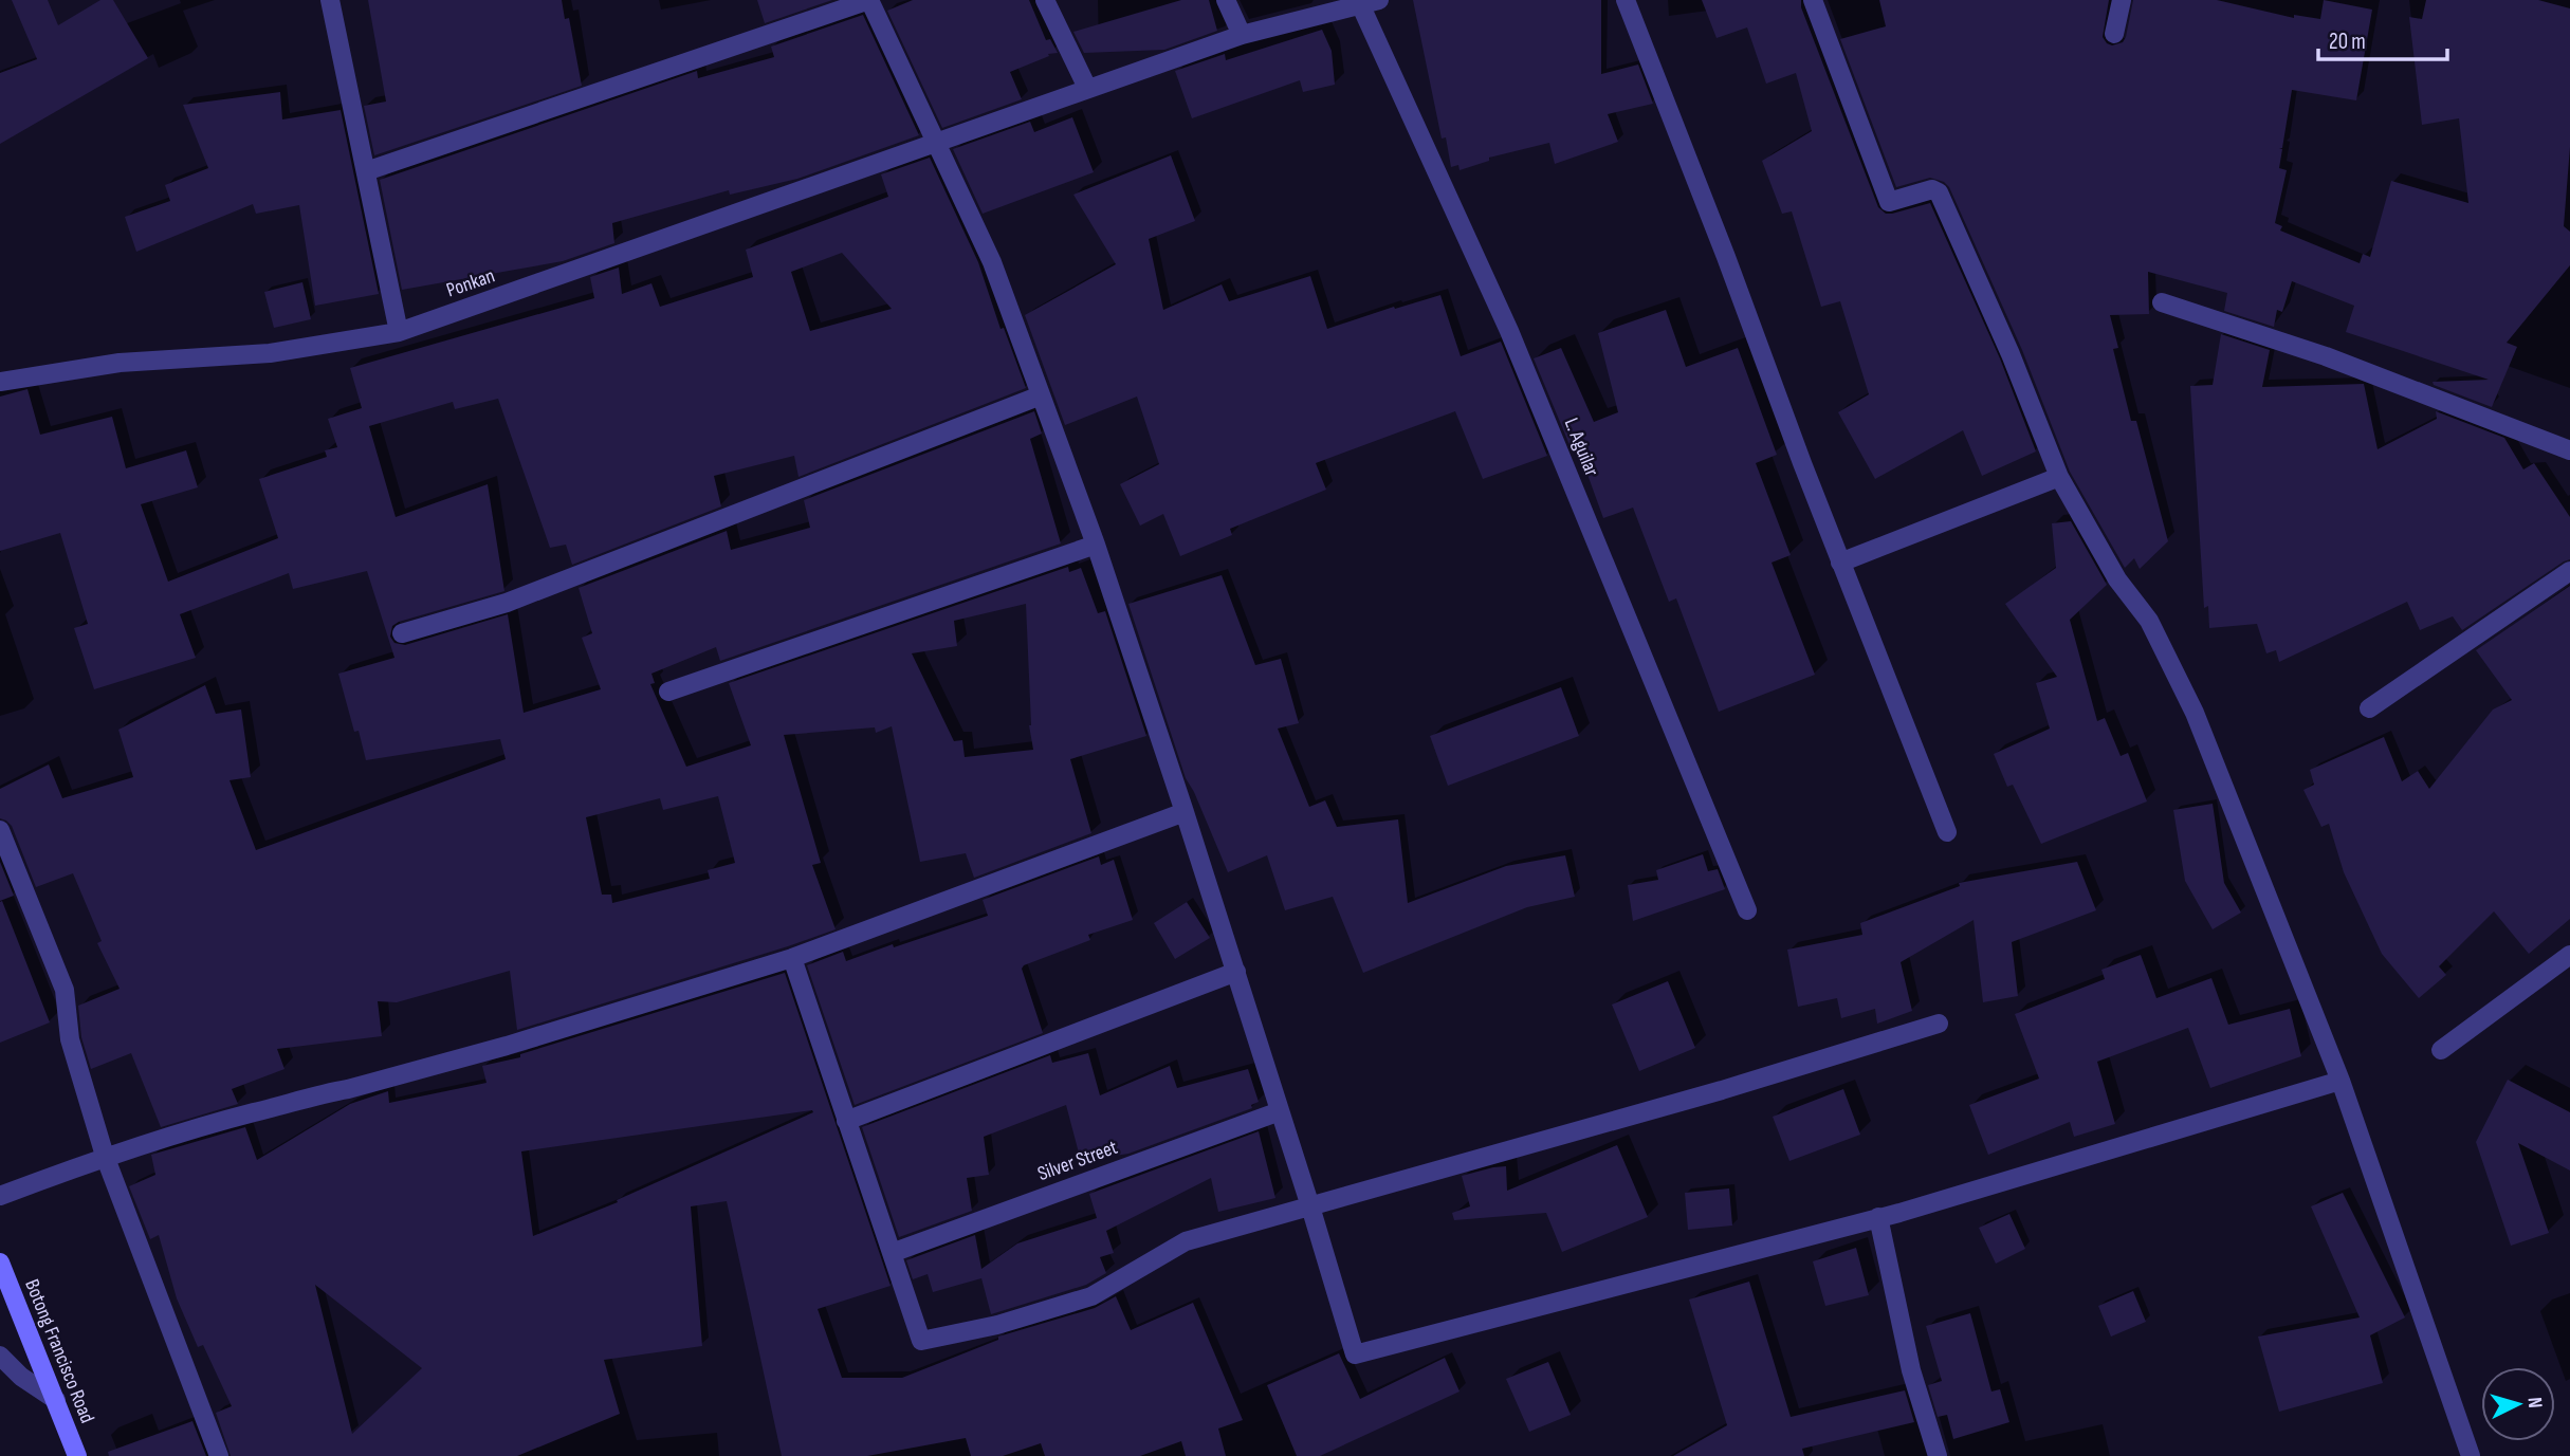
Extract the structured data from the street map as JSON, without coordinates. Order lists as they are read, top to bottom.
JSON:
{
  "streets": {
    "street": [
      "Ponkan",
      "L. Aguilar",
      "Silver Street",
      "Botong Francisco Road"
    ]
  },
  "crossings": [
    ["Ponkan", "L. Aguilar"]
  ],
  "scale_bar": "20 m",
  "north": "right"
}
